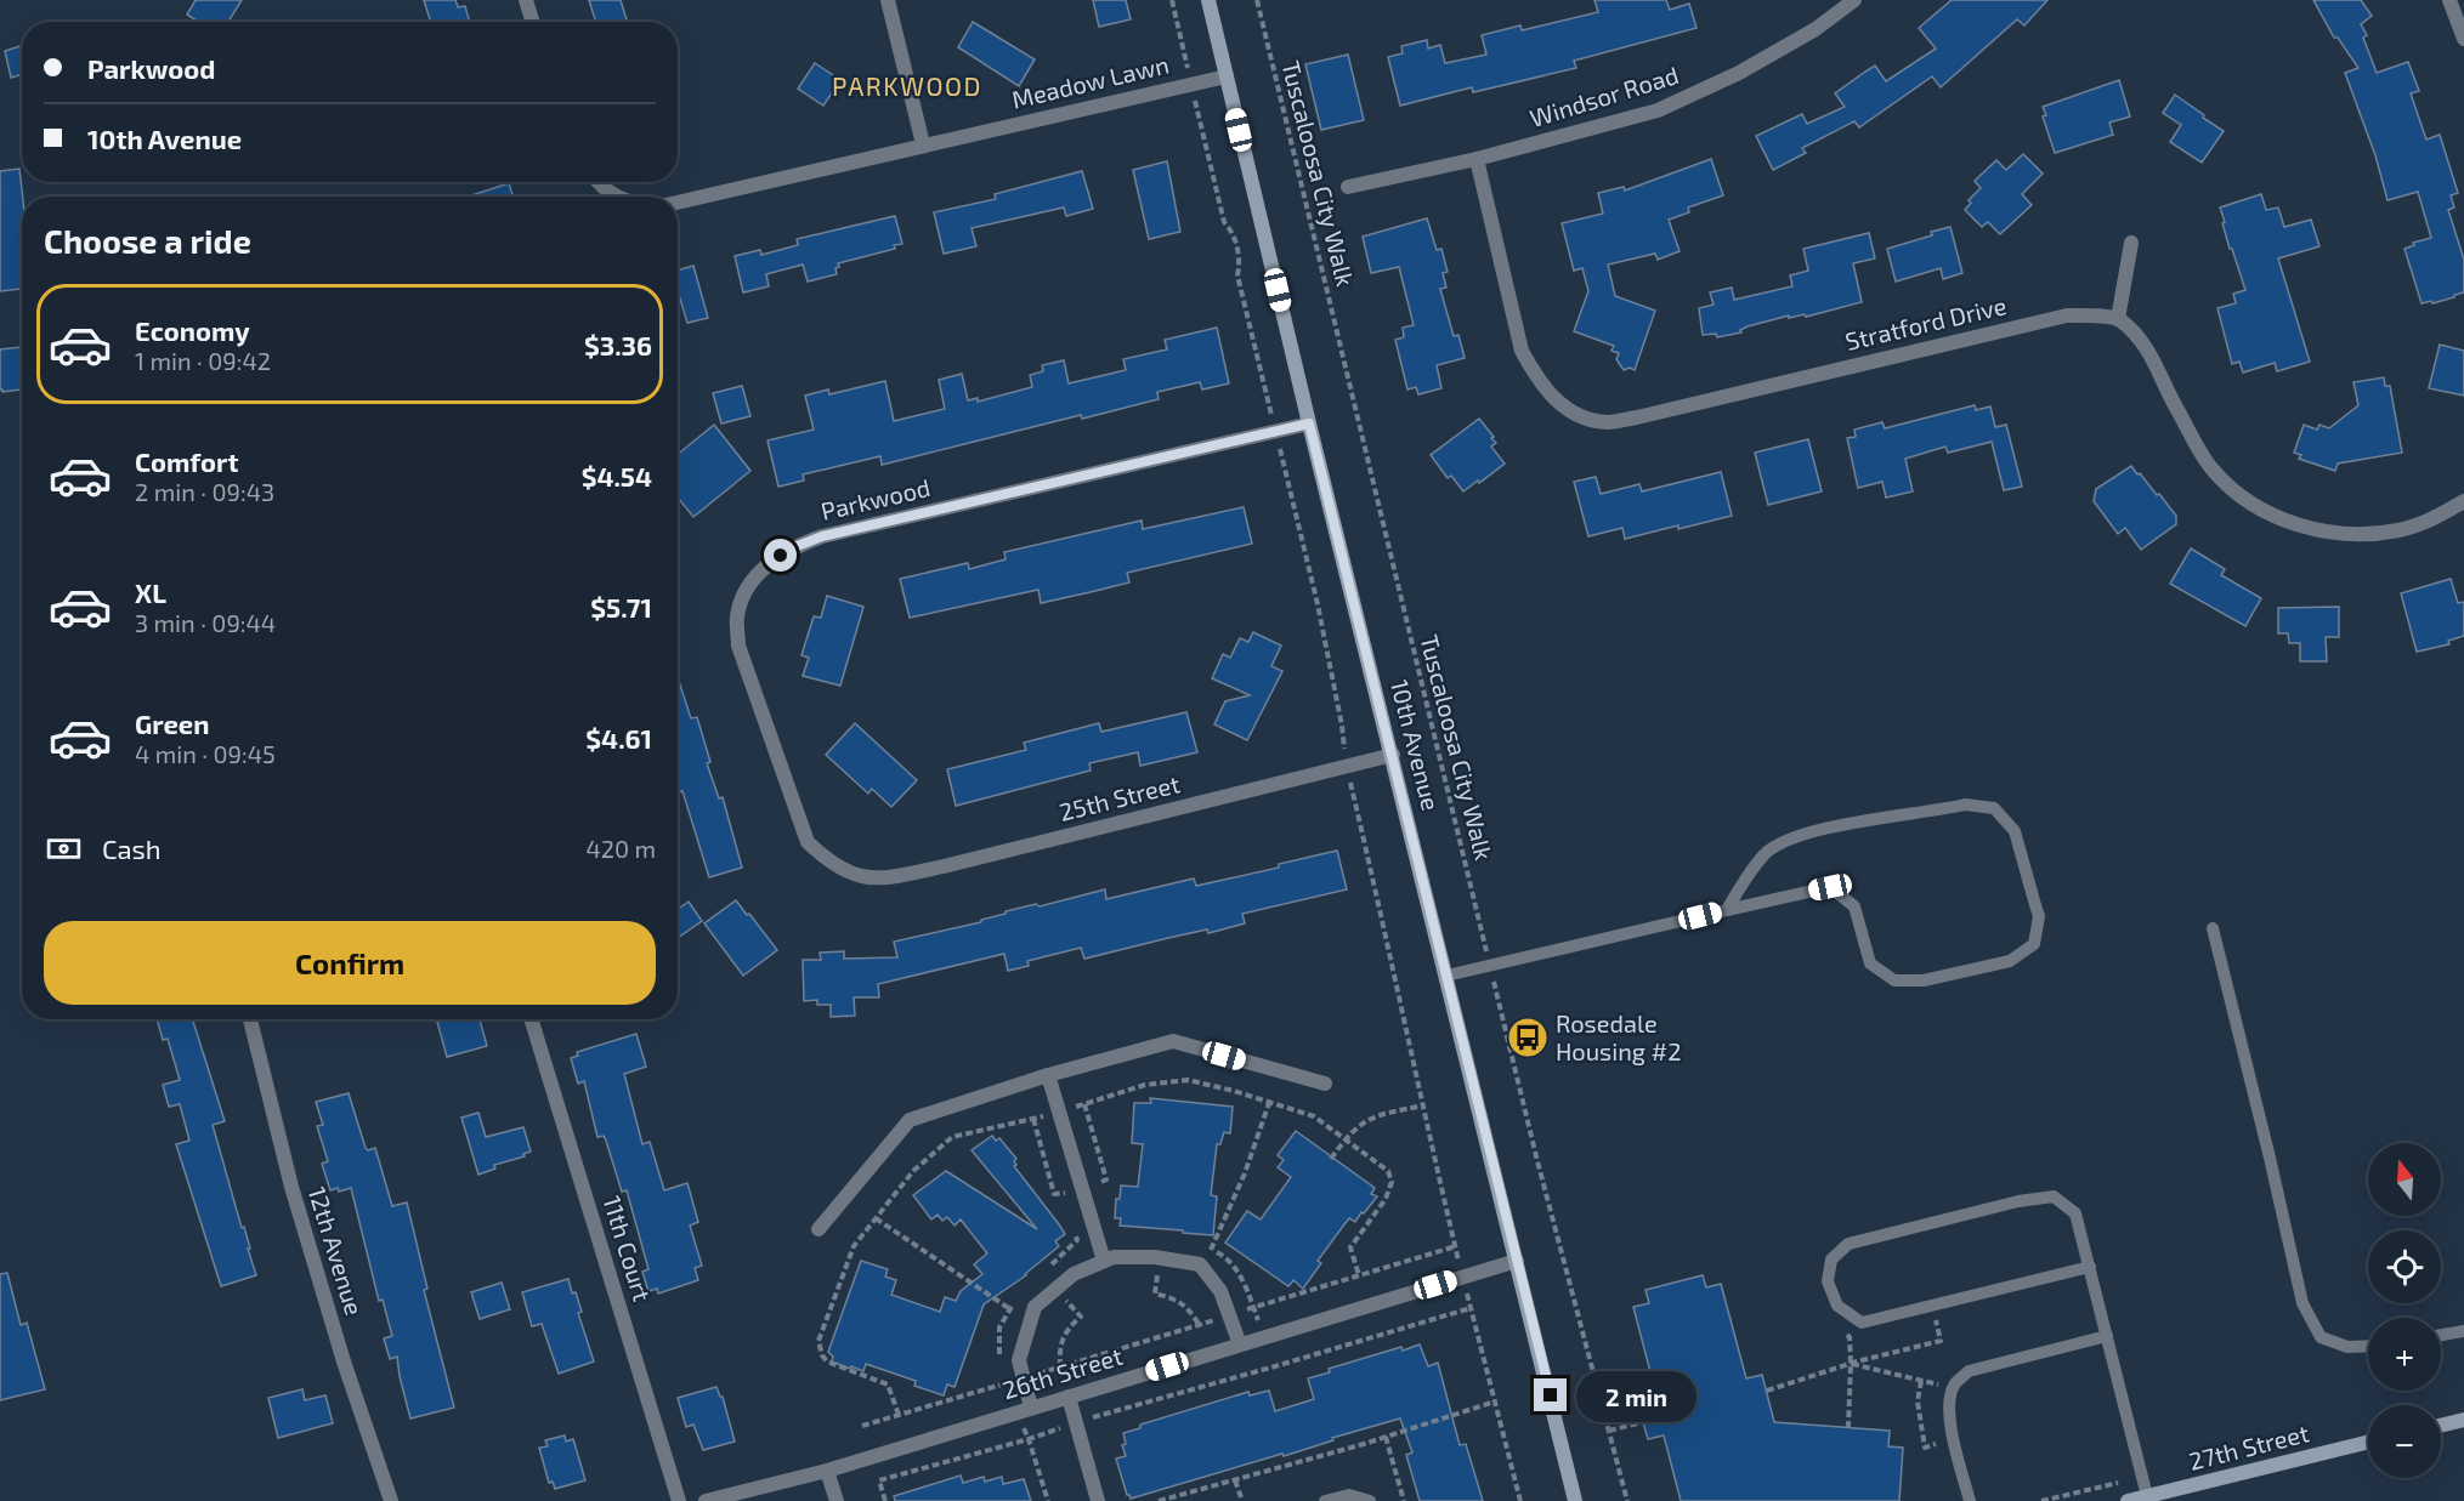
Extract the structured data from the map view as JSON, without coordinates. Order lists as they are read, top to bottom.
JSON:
{
  "streets": {
    "main road": ["10th Avenue", "27th Street"],
    "street": [
      "Meadow Lawn",
      "Windsor Road",
      "Stratford Drive",
      "Parkwood",
      "25th Street",
      "11th Court",
      "12th Avenue",
      "26th Street"
    ],
    "path": ["Tuscaloosa City Walk"]
  },
  "crossings": [
    ["Meadow Lawn", "10th Avenue"],
    ["Windsor Road", "Stratford Drive"],
    ["Parkwood", "10th Avenue"],
    ["Parkwood", "25th Street"],
    ["10th Avenue", "25th Street"],
    ["10th Avenue", "26th Street"]
  ],
  "districts": ["PARKWOOD"],
  "places": {
    "bus stop": ["Rosedale Housing #2"]
  },
  "north": "top",
  "page": {
    "banner": ["Parkwood", "10th Avenue"],
    "heading": "Choose a ride",
    "list": [
      {
        "name": "Economy",
        "note": "1 min · 09:42",
        "value": "$3.36"
      },
      {
        "name": "Comfort",
        "note": "2 min · 09:43",
        "value": "$4.54"
      },
      {
        "name": "XL",
        "note": "3 min · 09:44",
        "value": "$5.71"
      },
      {
        "name": "Green",
        "note": "4 min · 09:45",
        "value": "$4.61"
      }
    ],
    "pay": ["Cash", "420 m"],
    "buttons": "Confirm",
    "map_buttons": ["+", "−"],
    "bubble": "2 min"
  }
}
